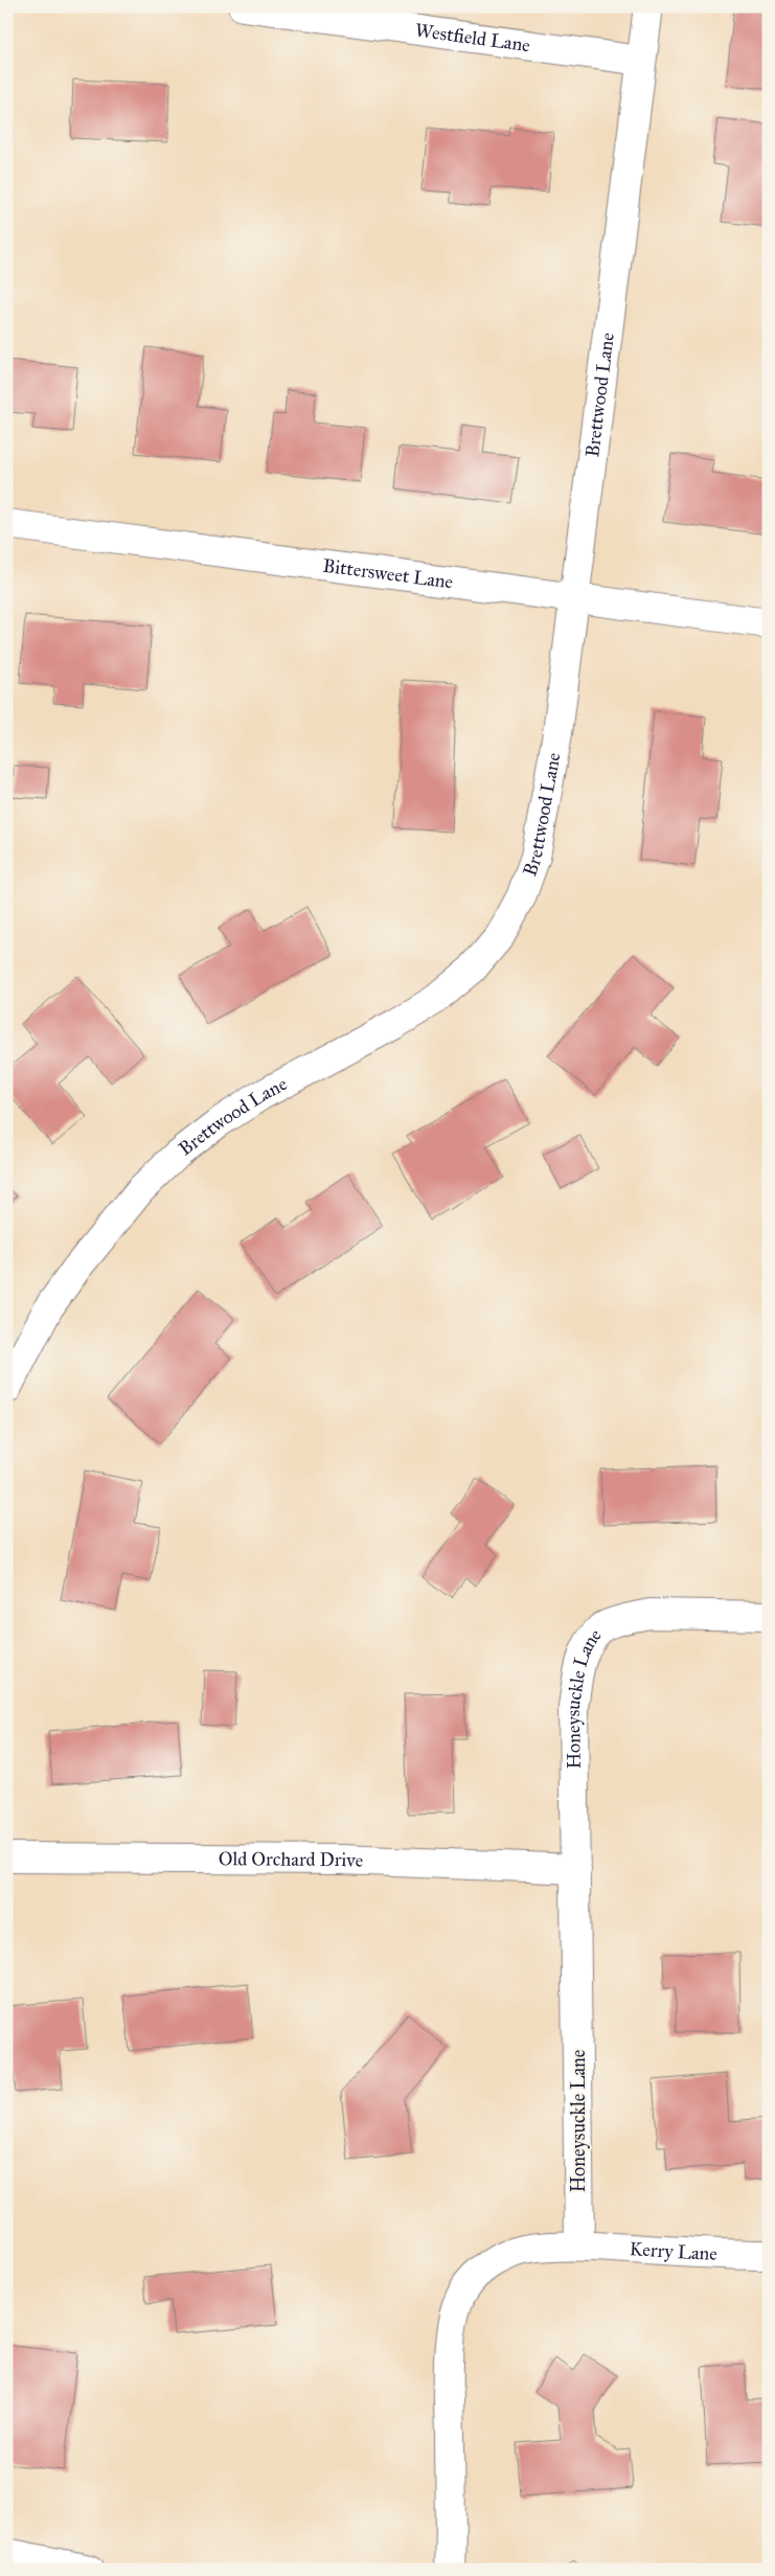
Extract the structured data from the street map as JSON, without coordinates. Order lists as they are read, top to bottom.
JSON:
{
  "streets": {
    "street": [
      "Westfield Lane",
      "Brettwood Lane",
      "Bittersweet Lane",
      "Honeysuckle Lane",
      "Old Orchard Drive",
      "Kerry Lane"
    ]
  },
  "crossings": [
    ["Westfield Lane", "Brettwood Lane"],
    ["Brettwood Lane", "Bittersweet Lane"],
    ["Honeysuckle Lane", "Old Orchard Drive"],
    ["Honeysuckle Lane", "Kerry Lane"]
  ]
}
